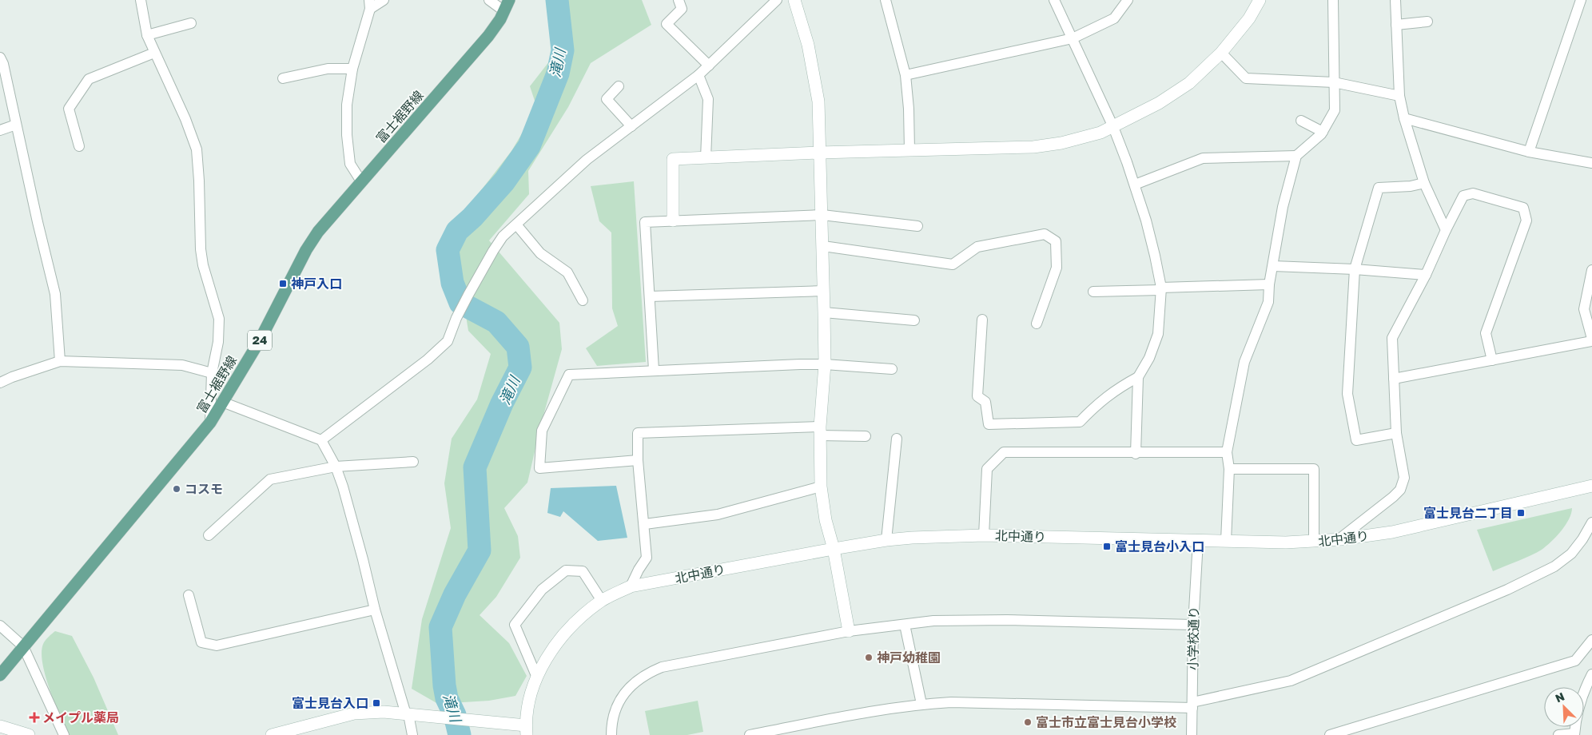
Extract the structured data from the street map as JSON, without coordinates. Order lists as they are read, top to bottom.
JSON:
{
  "streets": {
    "main road": ["富士裾野線", "24"],
    "street": ["北中通り", "小学校通り"]
  },
  "crossings": [
    ["北中通り", "小学校通り"]
  ],
  "water": ["滝川"],
  "places": {
    "transit": [
      "神戸入口",
      "富士見台二丁目",
      "富士見台小入口",
      "富士見台入口"
    ],
    "other": ["コスモ", "神戸幼稚園", "富士市立富士見台小学校"],
    "health": ["メイプル薬局"]
  },
  "north": "top left"
}
